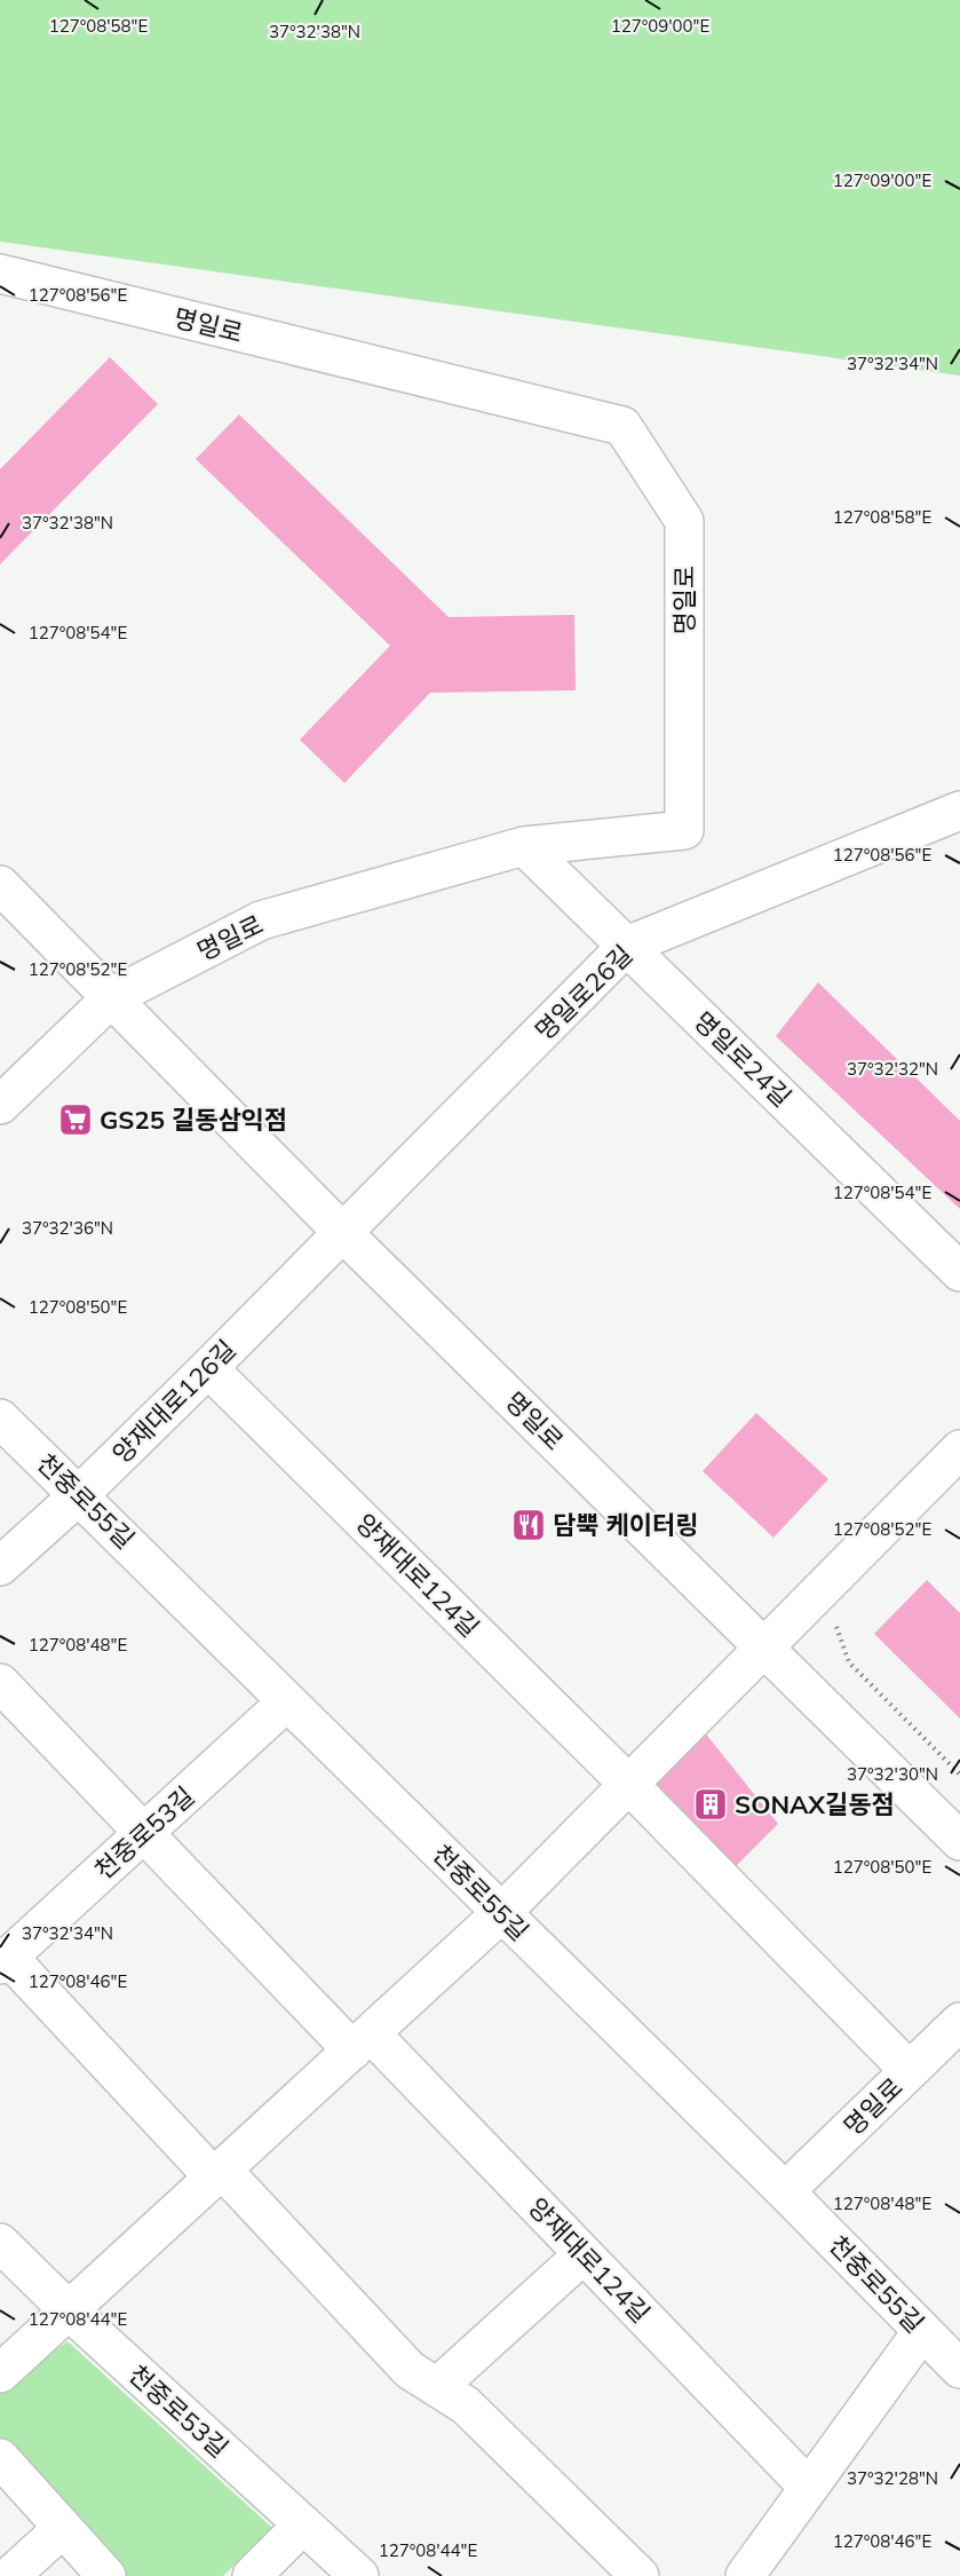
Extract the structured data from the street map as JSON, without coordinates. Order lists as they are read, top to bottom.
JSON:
{
  "streets": {
    "street": [
      "명일로",
      "명일로26길",
      "명일로24길",
      "양재대로126길",
      "천중로55길",
      "양재대로124길",
      "천중로53길"
    ]
  },
  "crossings": [
    ["명일로", "명일로26길"],
    ["명일로", "명일로24길"],
    ["명일로", "양재대로126길"],
    ["명일로", "천중로55길"],
    ["명일로", "양재대로124길"],
    ["명일로26길", "명일로24길"],
    ["명일로26길", "양재대로126길"],
    ["양재대로126길", "천중로55길"],
    ["양재대로126길", "양재대로124길"],
    ["천중로55길", "천중로53길"],
    ["양재대로124길", "천중로53길"]
  ],
  "places": {
    "supermarket": ["GS25 길동삼익점"],
    "restaurant": ["담뿍 케이터링"],
    "building": ["SONAX길동점"]
  },
  "coordinates": [
    "127°08'58\"E",
    "127°09'00\"E",
    "37°32'38\"N",
    "127°08'56\"E",
    "37°32'34\"N",
    "127°08'54\"E",
    "127°08'52\"E",
    "37°32'32\"N",
    "37°32'36\"N",
    "127°08'50\"E",
    "127°08'48\"E",
    "37°32'30\"N",
    "127°08'46\"E",
    "127°08'44\"E",
    "37°32'28\"N"
  ]
}
